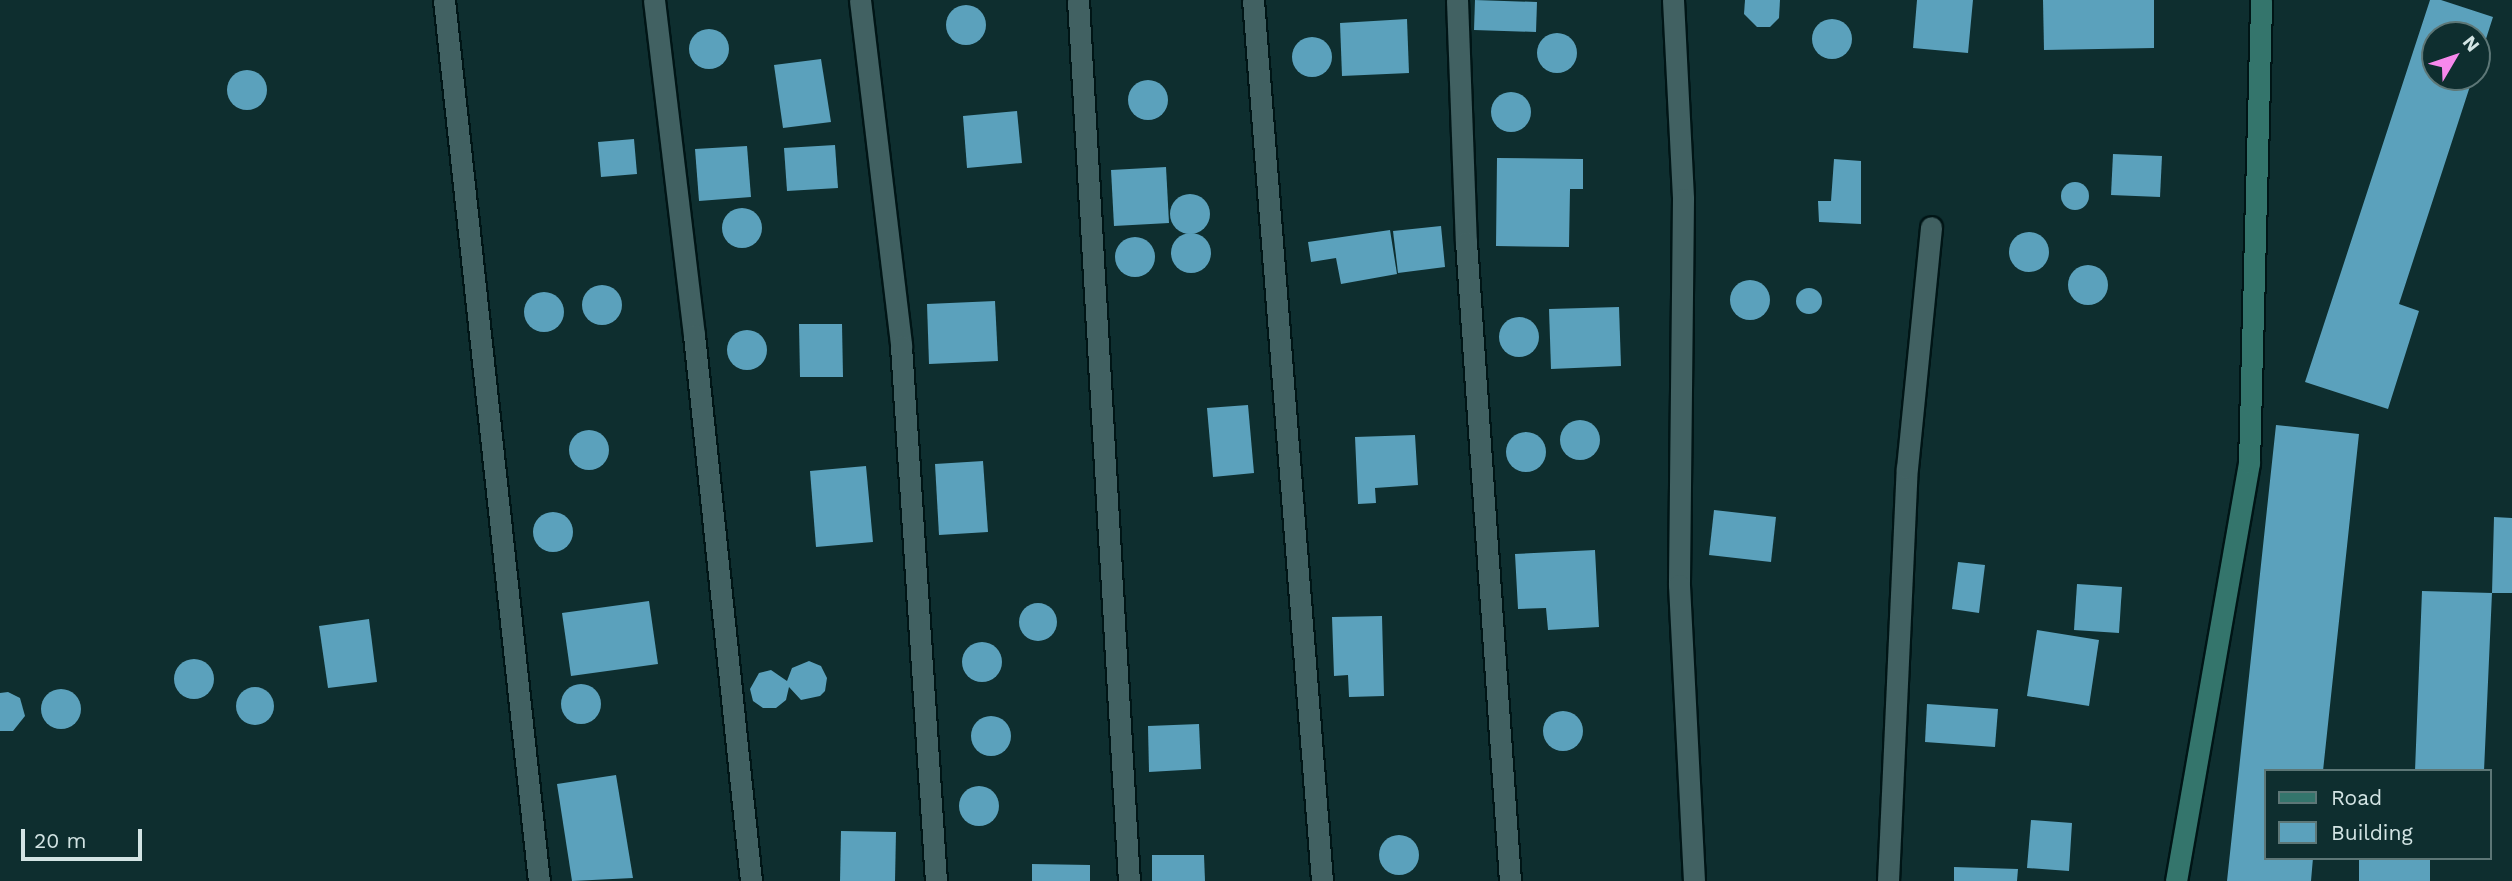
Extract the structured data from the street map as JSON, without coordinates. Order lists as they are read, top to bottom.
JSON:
{
  "legend": ["Road", "Building"],
  "scale_bar": "20 m",
  "north": "top right"
}
